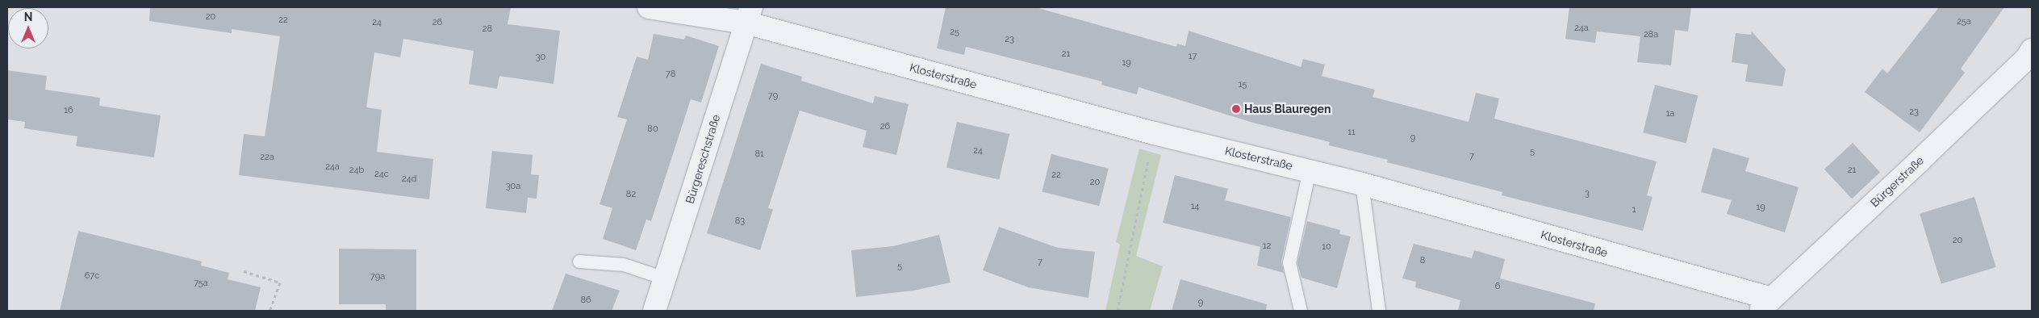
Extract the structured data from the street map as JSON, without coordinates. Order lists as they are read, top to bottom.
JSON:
{
  "streets": {
    "street": ["Klosterstraße", "Bürgereschstraße", "Bürgerstraße"]
  },
  "crossings": [
    ["Klosterstraße", "Bürgereschstraße"],
    ["Klosterstraße", "Bürgerstraße"]
  ],
  "places": ["Haus Blauregen"],
  "house_numbers": [
    "20",
    "22",
    "25a",
    "24",
    "26",
    "24a",
    "28",
    "25",
    "28a",
    "23",
    "21",
    "17",
    "30",
    "19",
    "78",
    "15",
    "79",
    "16",
    "23",
    "1a",
    "26",
    "80",
    "11",
    "9",
    "24",
    "5",
    "81",
    "7",
    "22a",
    "24a",
    "24b",
    "21",
    "24c",
    "22",
    "24d",
    "20",
    "30a",
    "3",
    "82",
    "14",
    "19",
    "1",
    "83",
    "20",
    "12",
    "10",
    "8",
    "7",
    "5",
    "67c",
    "79a",
    "75a",
    "6",
    "86",
    "9"
  ],
  "north": "top"
}
